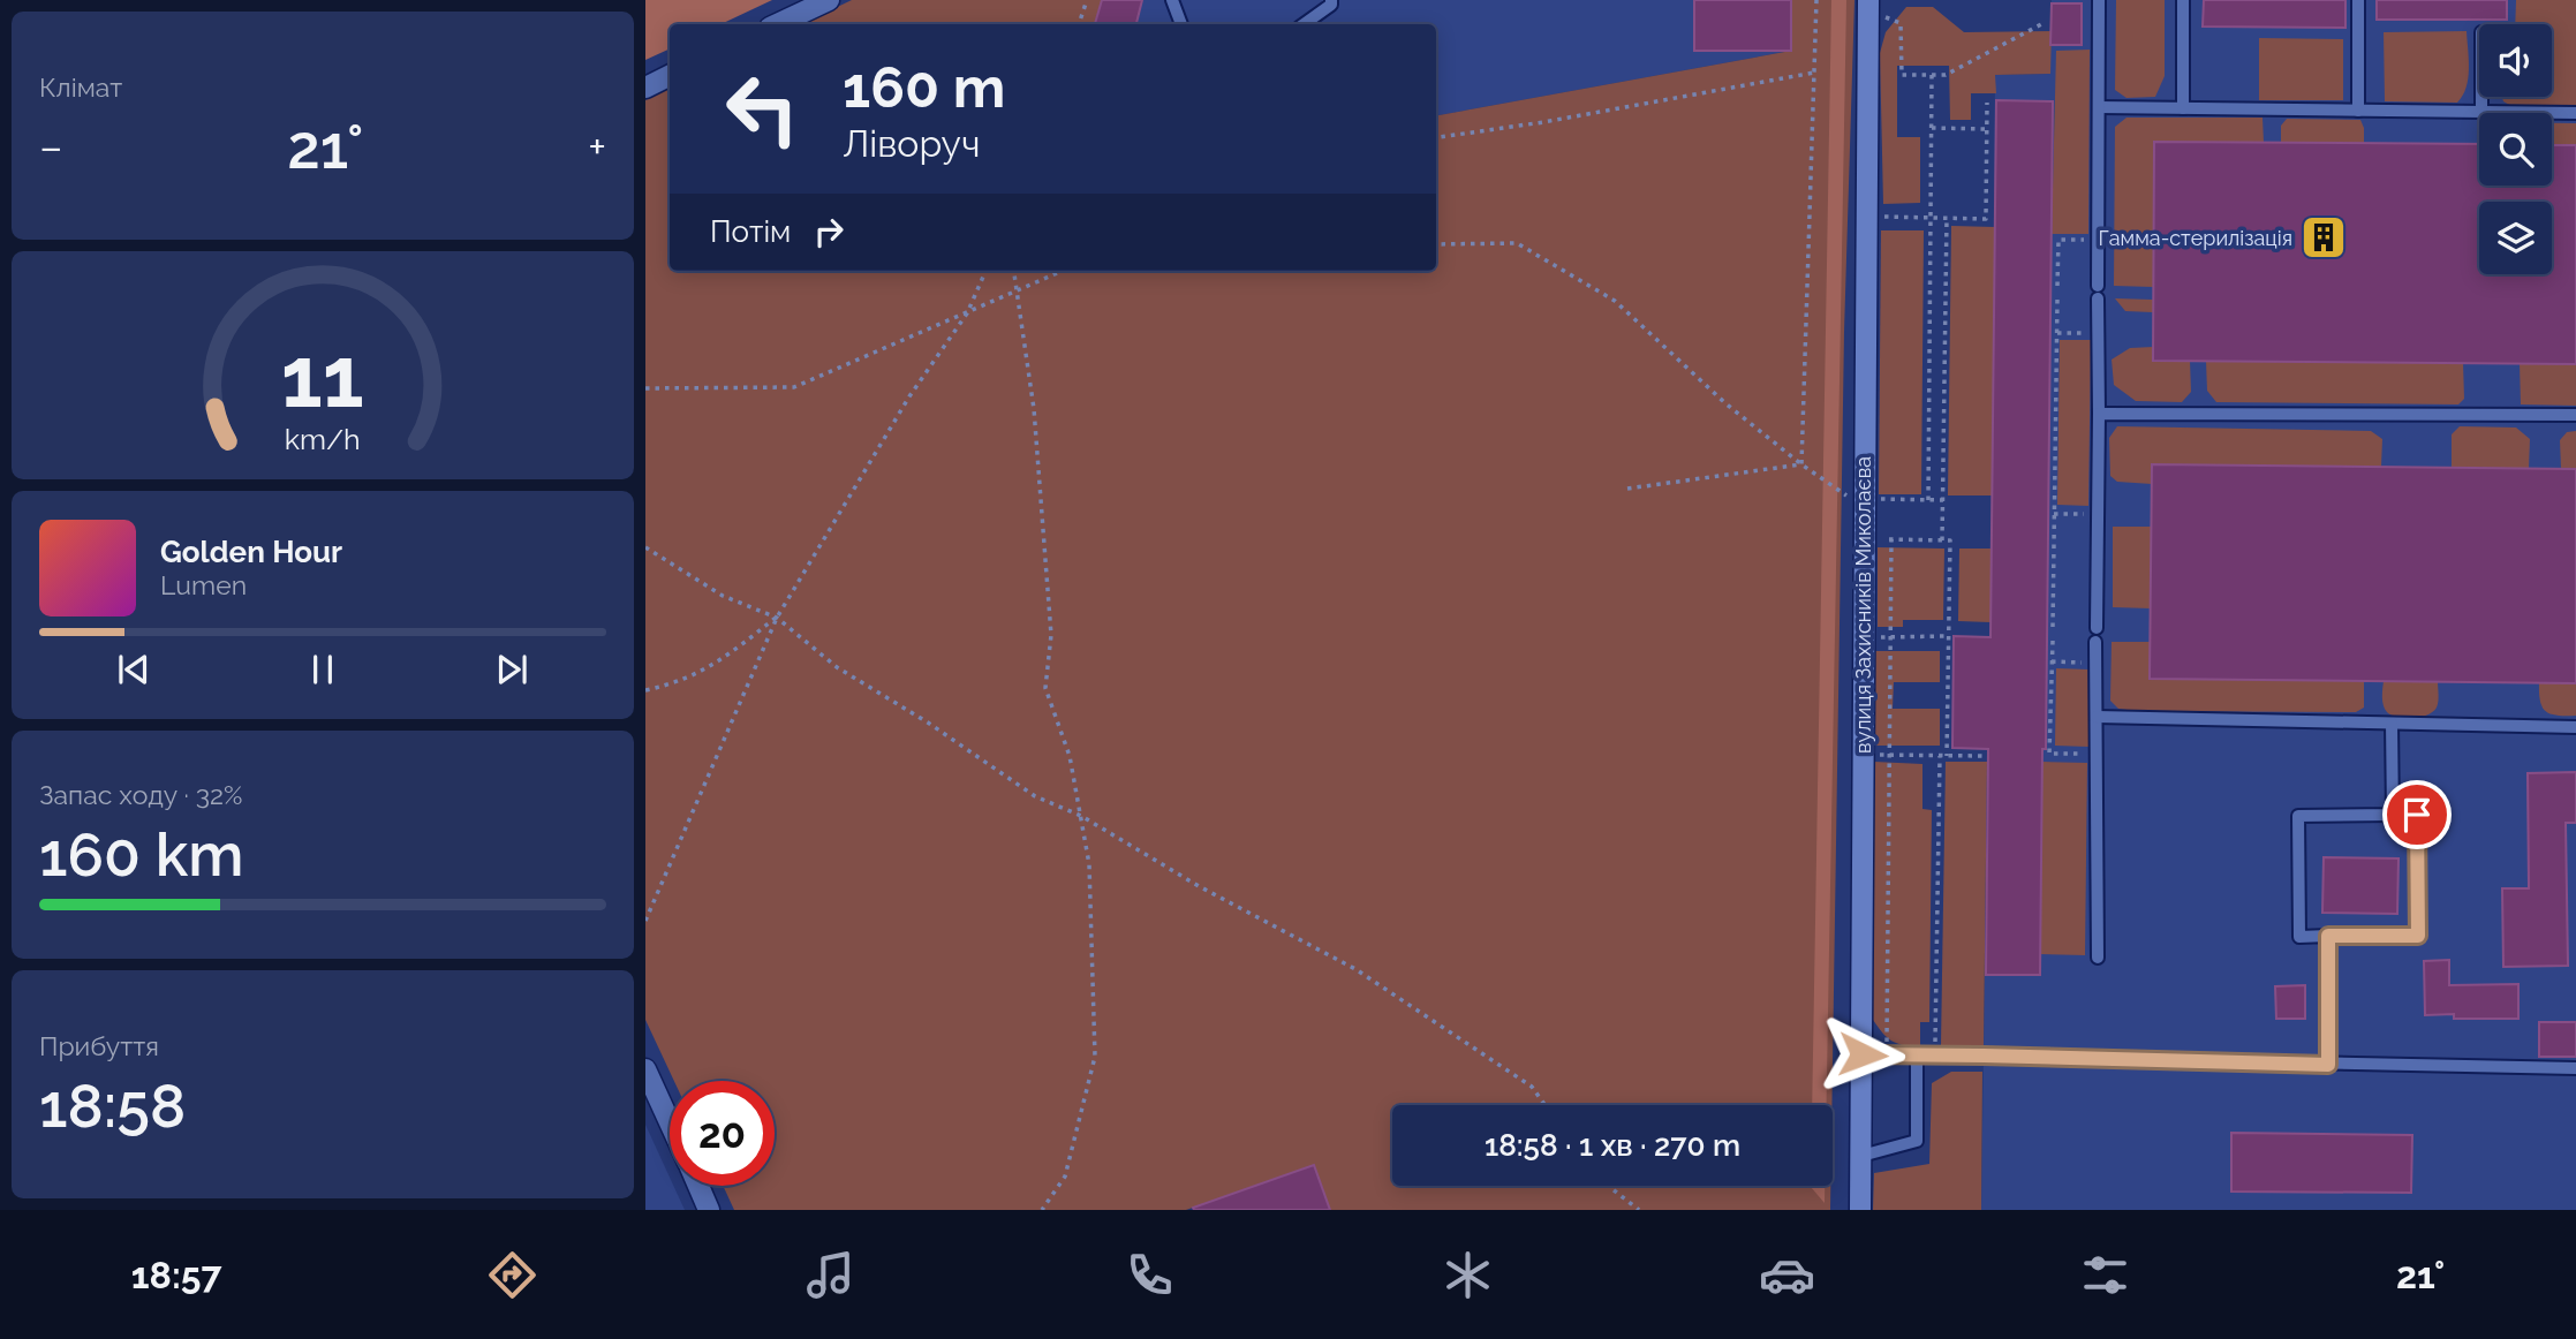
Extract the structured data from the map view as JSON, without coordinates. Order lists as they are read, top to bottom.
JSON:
{
  "streets": {
    "street": ["вулиця Захисників Миколаєва"]
  },
  "places": {
    "building": ["Гамма-стерилізація"]
  },
  "page": {
    "tile": [
      "Клімат",
      ["Запас ходу · 32%", "160 km"],
      ["Прибуття", "18:58"]
    ],
    "turn": ["160 m", "Ліворуч"],
    "heat": ["−", "21°", "+"],
    "then": "Потім",
    "song": ["Golden Hour", "Lumen"],
    "limit": "20",
    "trip": "18:58 · 1 хв · 270 m",
    "tabs": ["18:57", "21°"],
    "gauge": ["11", "km/h"]
  }
}
